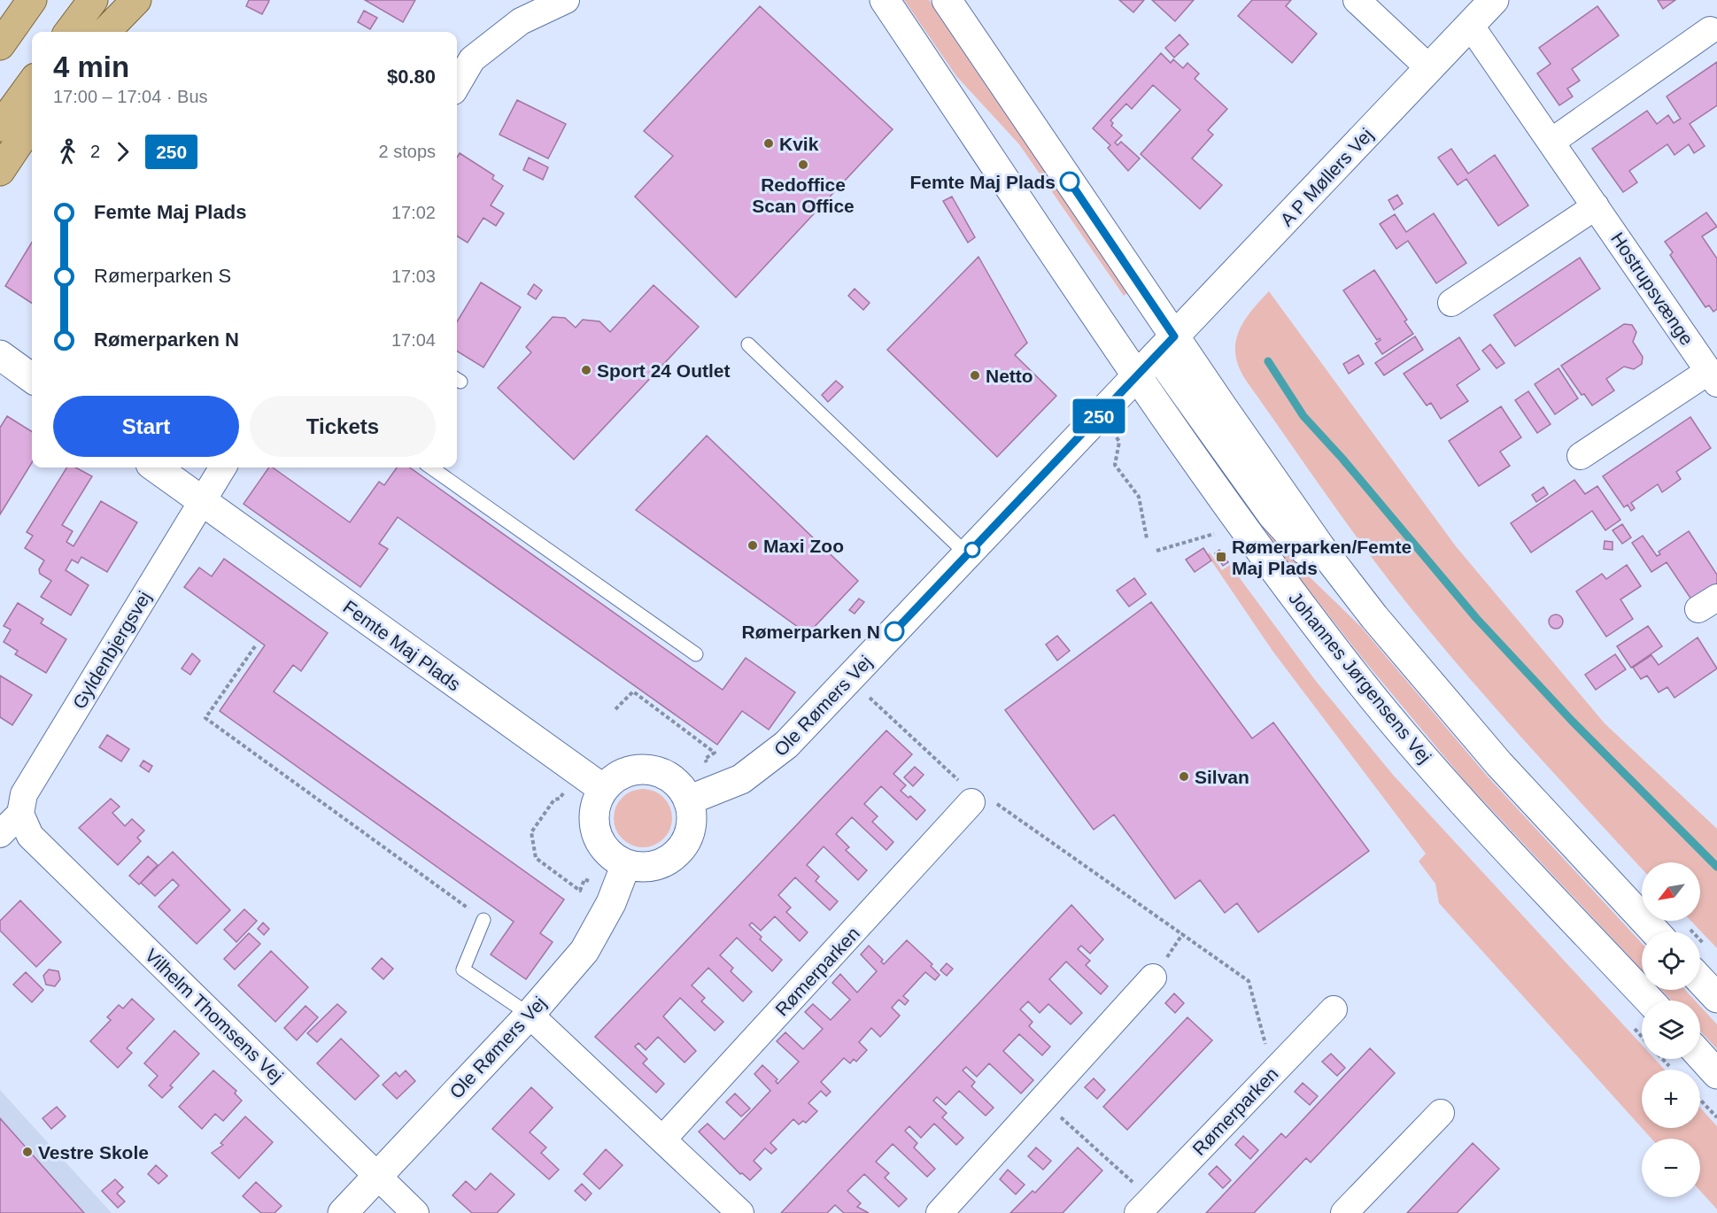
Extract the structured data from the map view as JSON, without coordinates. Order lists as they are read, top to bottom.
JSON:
{
  "streets": {
    "street": [
      "A P Møllers Vej",
      "Hostrupsvænge",
      "Femte Maj Plads",
      "Gyldenbjergsvej",
      "Johannes Jørgensens Vej",
      "Ole Rømers Vej",
      "Rømerparken",
      "Vilhelm Thomsens Vej"
    ]
  },
  "crossings": [
    ["A P Møllers Vej", "Hostrupsvænge"],
    ["A P Møllers Vej", "Ole Rømers Vej"],
    ["Femte Maj Plads", "Gyldenbjergsvej"],
    ["Femte Maj Plads", "Ole Rømers Vej"],
    ["Gyldenbjergsvej", "Vilhelm Thomsens Vej"],
    ["Johannes Jørgensens Vej", "Ole Rømers Vej"],
    ["Ole Rømers Vej", "Vilhelm Thomsens Vej"]
  ],
  "places": {
    "other": [
      "Kvik",
      "Redoffice Scan Office",
      "Femte Maj Plads",
      "Sport 24 Outlet",
      "Netto",
      "Maxi Zoo",
      "Rømerparken N",
      "Silvan",
      "Vestre Skole"
    ],
    "transit": ["Rømerparken/Femte Maj Plads"]
  },
  "lines": ["bus line 250"],
  "north": "bottom left",
  "page": {
    "on_map": "250",
    "heading": ["4 min", "17:00 – 17:04 · Bus", "$0.80"],
    "legs": ["2", "250", "2 stops"],
    "list": [
      {
        "name": "Femte Maj Plads",
        "value": "17:02"
      },
      {
        "name": "Rømerparken S",
        "value": "17:03"
      },
      {
        "name": "Rømerparken N",
        "value": "17:04"
      }
    ],
    "buttons": ["Start", "Tickets"],
    "map_buttons": ["+", "−"]
  }
}
